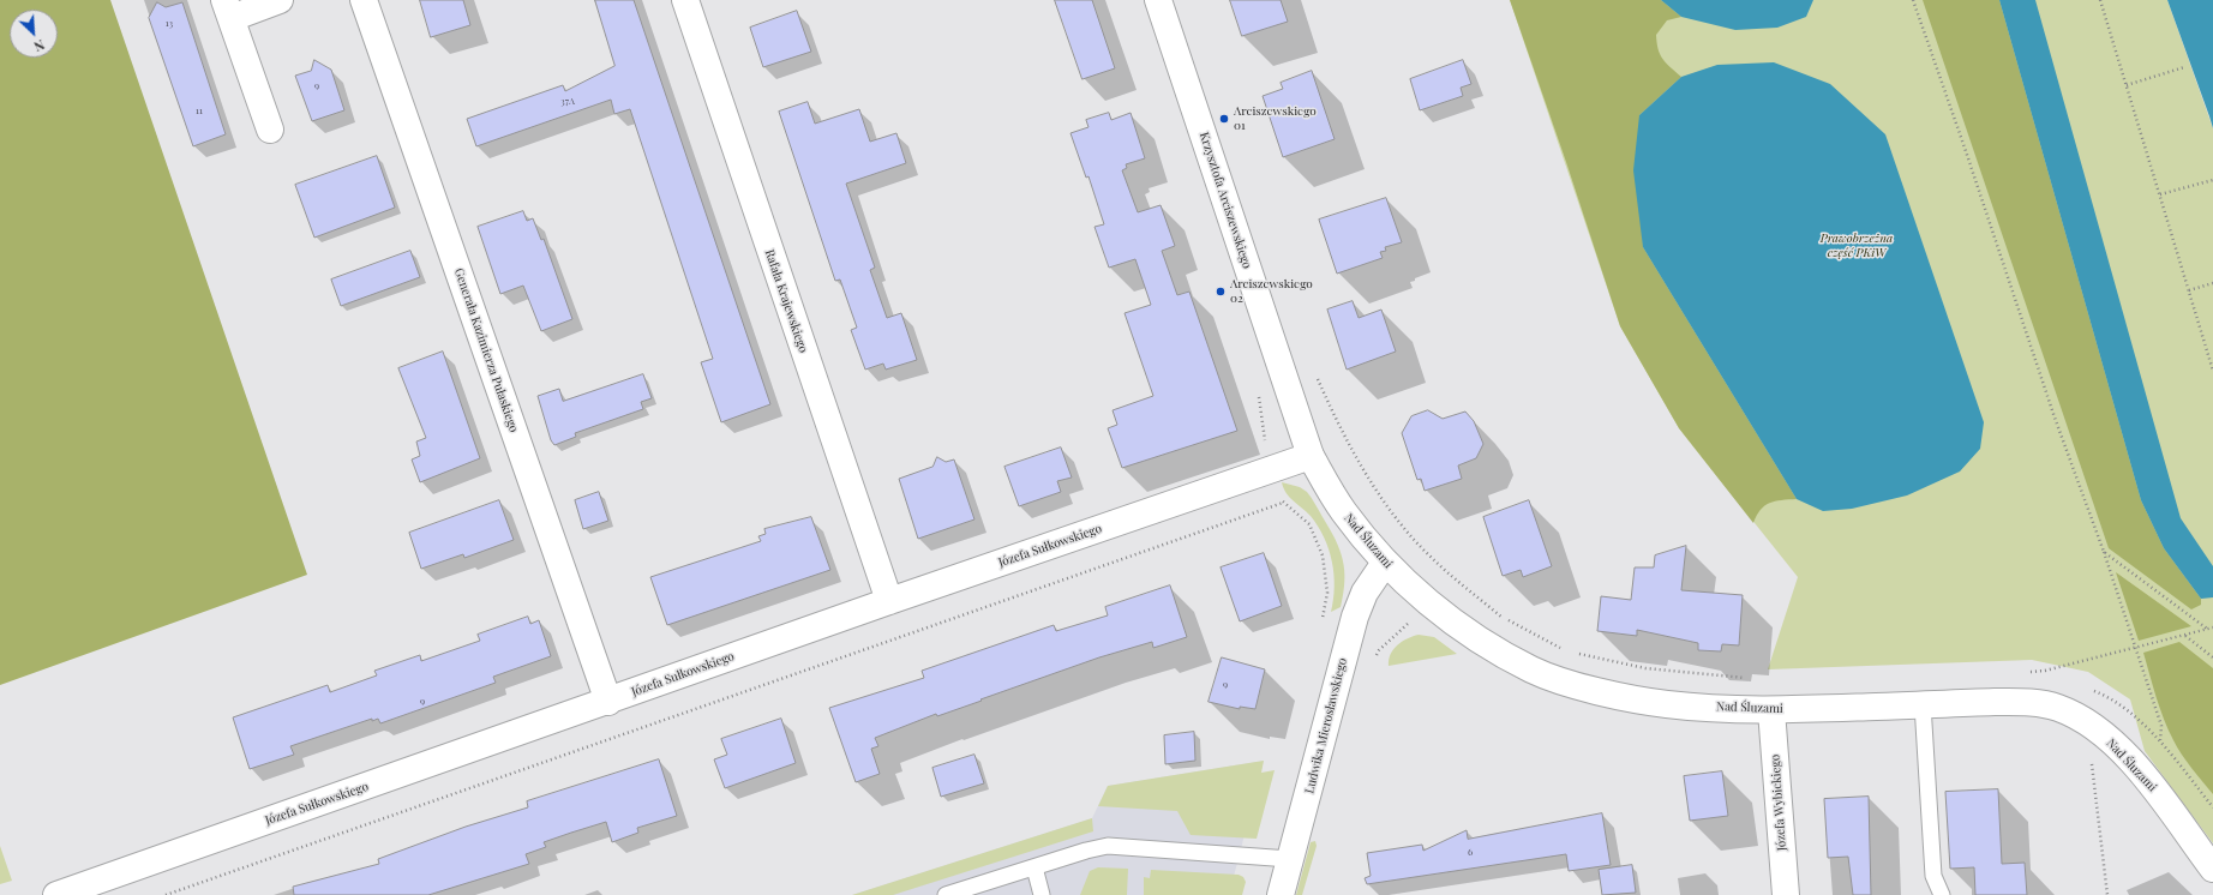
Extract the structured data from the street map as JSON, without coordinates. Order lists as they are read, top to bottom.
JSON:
{
  "streets": {
    "street": [
      "Krzysztofa Arciszewskiego",
      "Rafała Krajewskiego",
      "Generała Kazimierza Pułaskiego",
      "Nad Śluzami",
      "Józefa Sułkowskiego",
      "Ludwika Mierosławskiego",
      "Józefa Wybickiego"
    ]
  },
  "crossings": [
    ["Krzysztofa Arciszewskiego", "Nad Śluzami"],
    ["Krzysztofa Arciszewskiego", "Józefa Sułkowskiego"],
    ["Rafała Krajewskiego", "Józefa Sułkowskiego"],
    ["Generała Kazimierza Pułaskiego", "Józefa Sułkowskiego"],
    ["Nad Śluzami", "Józefa Sułkowskiego"],
    ["Nad Śluzami", "Ludwika Mierosławskiego"],
    ["Nad Śluzami", "Józefa Wybickiego"]
  ],
  "parks": ["Prawobrzeżna część PKiW"],
  "places": ["Arciszewskiego 01", "Arciszewskiego 02"],
  "house_numbers": [
    "13",
    "9",
    "37A",
    "11",
    "9",
    "9",
    "6"
  ],
  "north": "bottom right"
}
